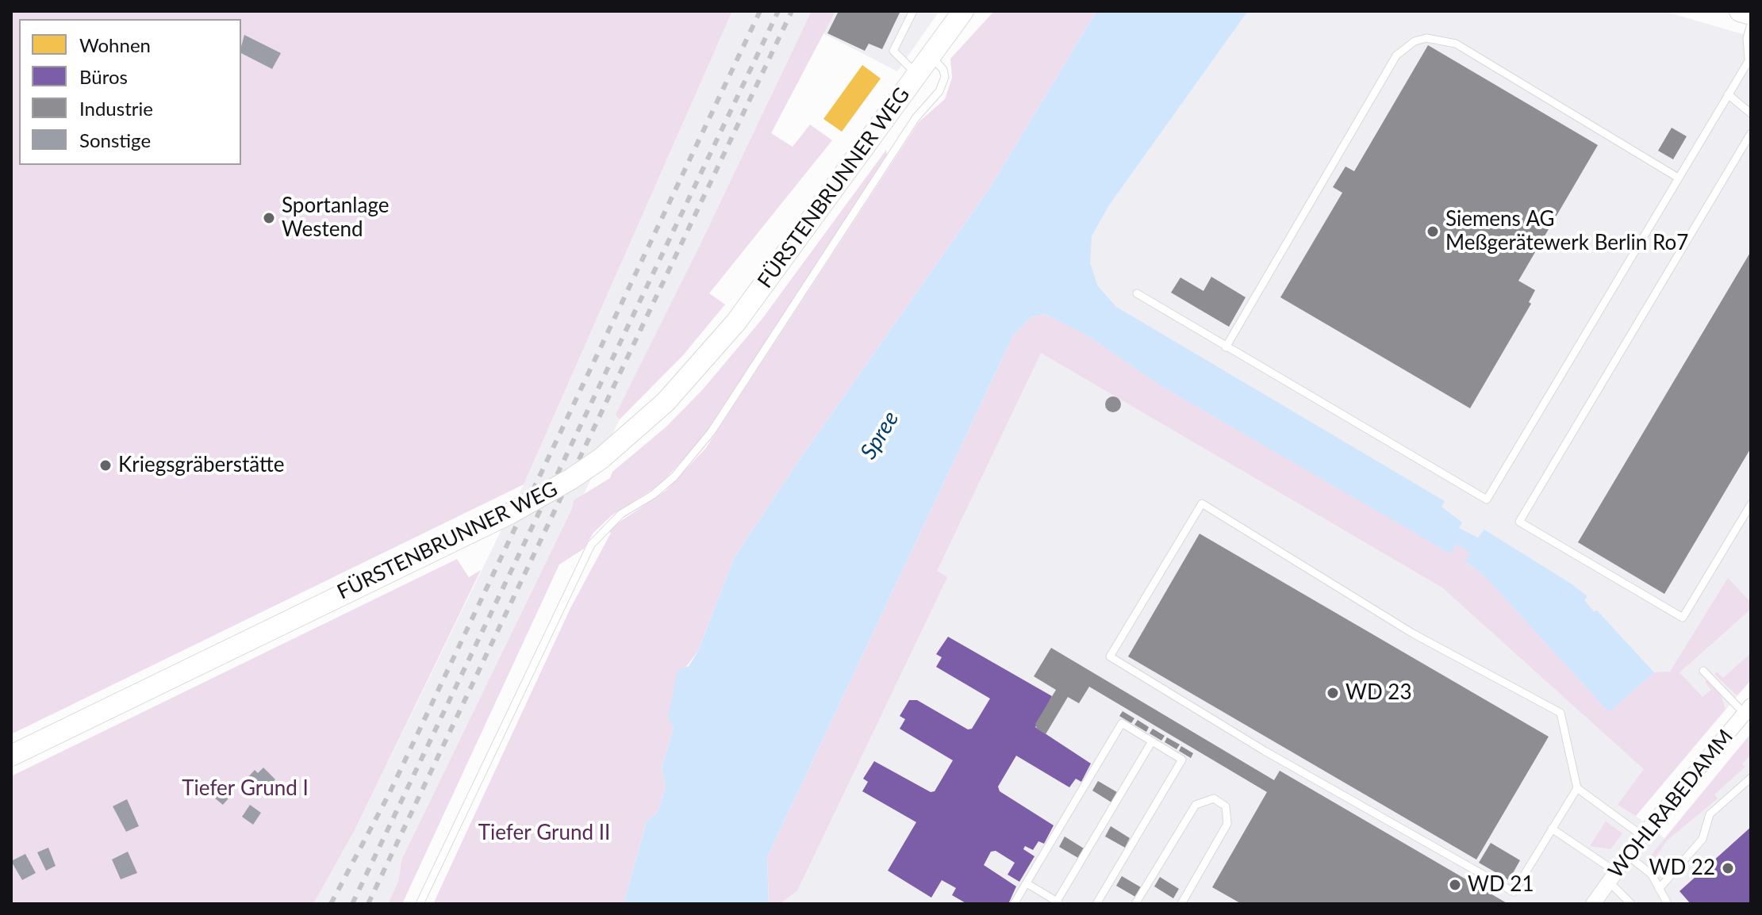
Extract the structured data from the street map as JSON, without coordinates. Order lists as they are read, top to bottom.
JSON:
{
  "streets": {
    "main road": ["FÜRSTENBRUNNER WEG"],
    "street": ["WOHLRABEDAMM"]
  },
  "water": ["Spree"],
  "parks": ["Tiefer Grund I", "Tiefer Grund II"],
  "places": [
    "Sportanlage Westend",
    "Siemens AG Meßgerätewerk Berlin Ro7",
    "Kriegsgräberstätte",
    "WD 23",
    "WD 22",
    "WD 21"
  ],
  "legend": [
    "Wohnen",
    "Büros",
    "Industrie",
    "Sonstige"
  ]
}
